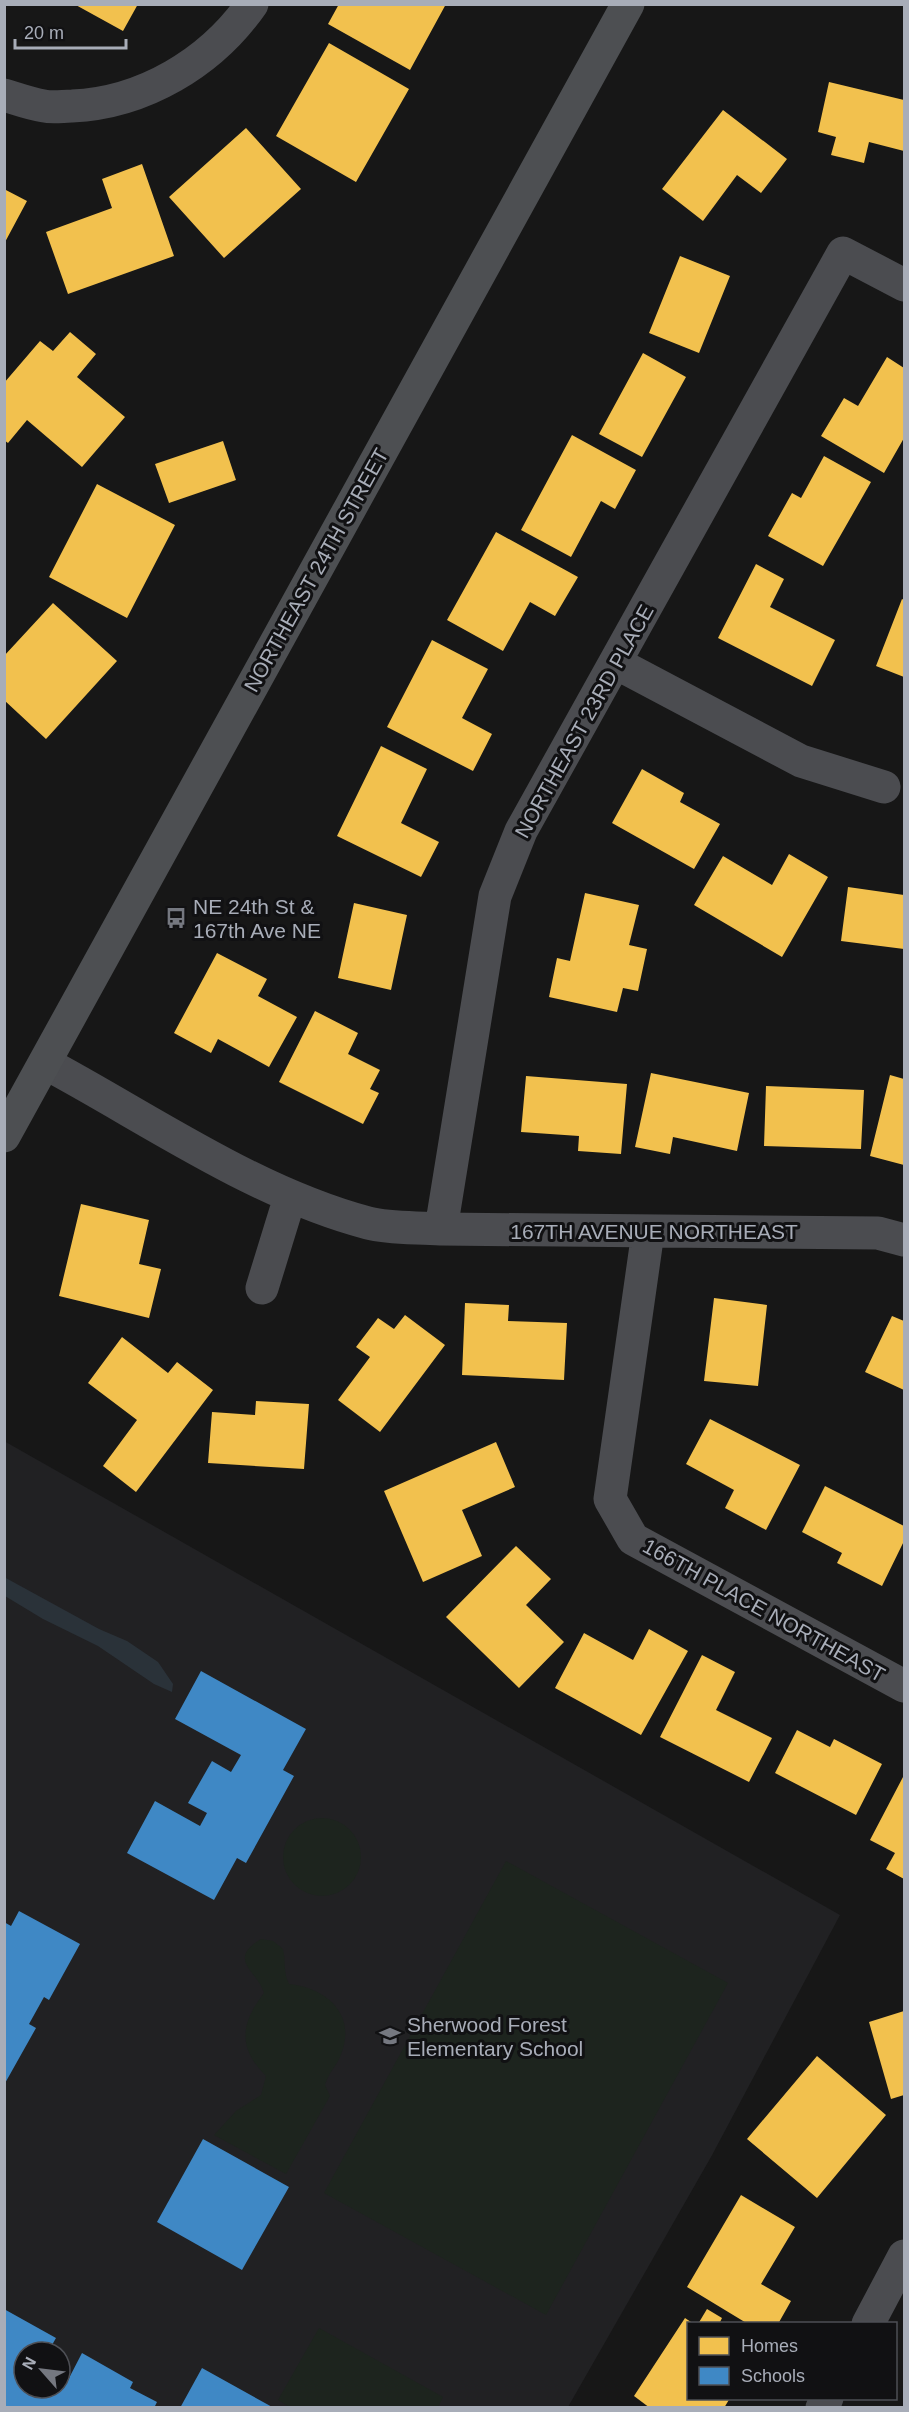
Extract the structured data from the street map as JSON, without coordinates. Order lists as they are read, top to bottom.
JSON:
{
  "streets": {
    "main road": ["NORTHEAST 24TH STREET"],
    "street": ["NORTHEAST 23RD PLACE", "167TH AVENUE NORTHEAST", "166TH PLACE NORTHEAST"]
  },
  "crossings": [
    ["NORTHEAST 24TH STREET", "167TH AVENUE NORTHEAST"],
    ["NORTHEAST 23RD PLACE", "167TH AVENUE NORTHEAST"],
    ["167TH AVENUE NORTHEAST", "166TH PLACE NORTHEAST"]
  ],
  "places": {
    "bus stop": ["NE 24th St & 167th Ave NE"],
    "school or university": ["Sherwood Forest Elementary School"]
  },
  "legend": ["Homes", "Schools"],
  "scale_bar": "20 m",
  "north": "top left"
}
